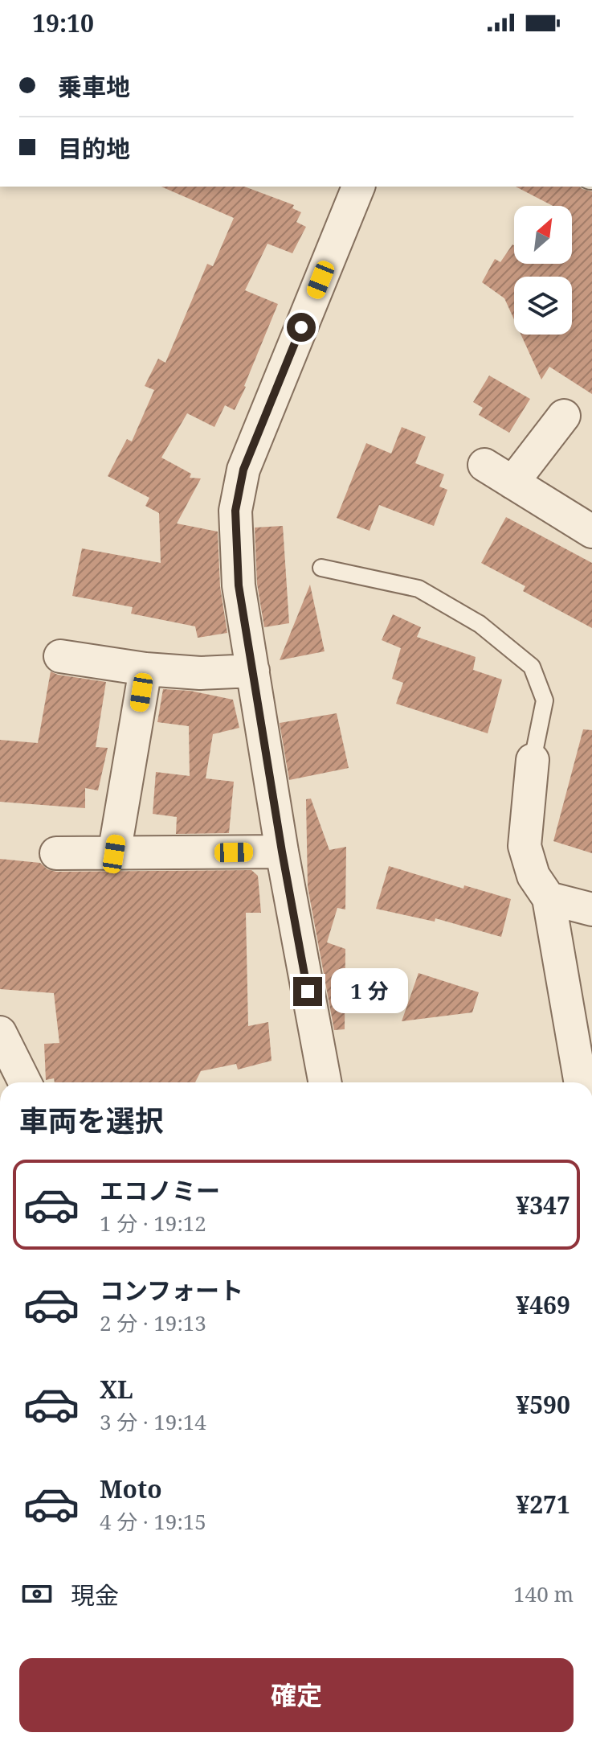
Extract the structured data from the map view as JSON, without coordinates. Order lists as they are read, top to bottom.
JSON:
{
  "north": "top right",
  "page": {
    "status": "19:10",
    "banner": ["乗車地", "目的地"],
    "bubble": "1 分",
    "heading": "車両を選択",
    "list": [
      {
        "name": "エコノミー",
        "note": "1 分 · 19:12",
        "value": "¥347"
      },
      {
        "name": "コンフォート",
        "note": "2 分 · 19:13",
        "value": "¥469"
      },
      {
        "name": "XL",
        "note": "3 分 · 19:14",
        "value": "¥590"
      },
      {
        "name": "Moto",
        "note": "4 分 · 19:15",
        "value": "¥271"
      }
    ],
    "pay": ["現金", "140 m"],
    "buttons": "確定"
  }
}
